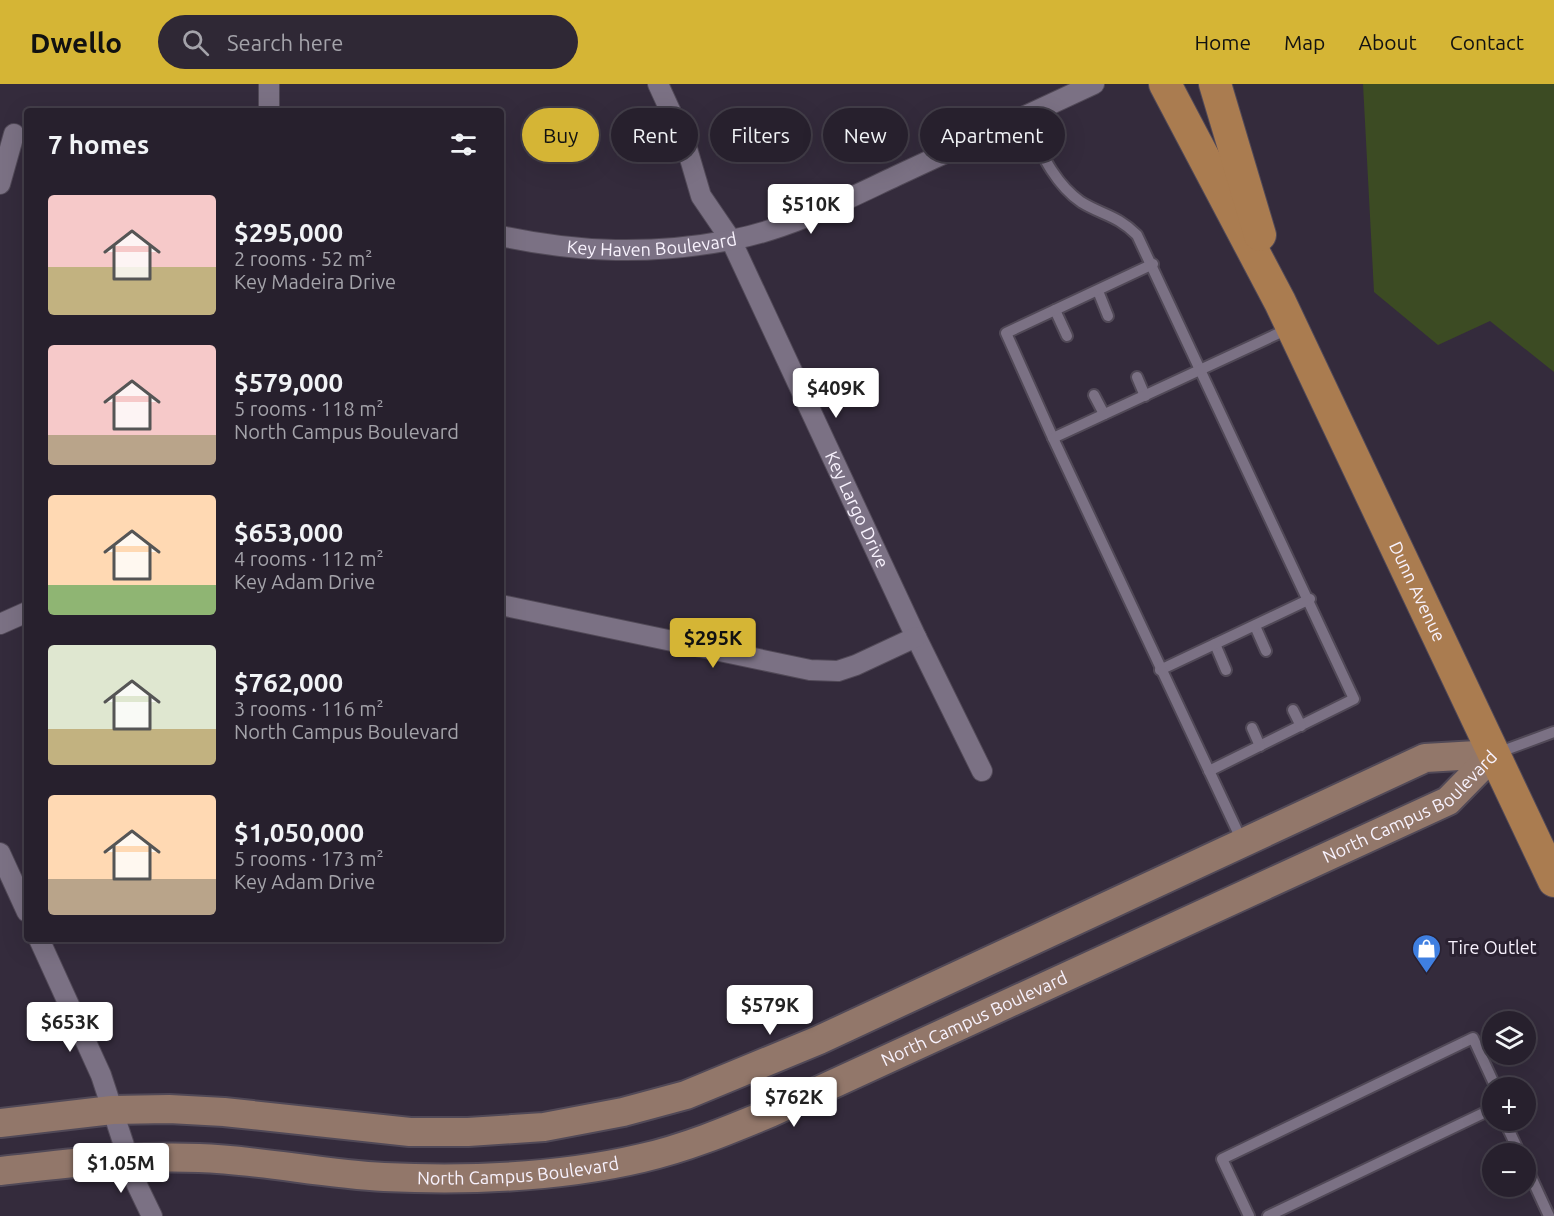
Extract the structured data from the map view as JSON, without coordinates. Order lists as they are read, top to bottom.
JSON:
{
  "streets": {
    "main road": ["Dunn Avenue"],
    "street": ["Key Haven Boulevard", "Key Largo Drive", "North Campus Boulevard"]
  },
  "crossings": [
    ["Key Haven Boulevard", "Key Largo Drive"],
    ["Dunn Avenue", "North Campus Boulevard"]
  ],
  "places": {
    "shop": ["Tire Outlet"]
  },
  "page": {
    "header": "Dwello",
    "search": "Search here",
    "nav": [
      "Home",
      "Map",
      "About",
      "Contact"
    ],
    "chip": [
      "Buy",
      "Rent",
      "Filters",
      "New",
      "Apartment"
    ],
    "heading": "7 homes",
    "list": [
      {
        "name": "$295,000",
        "note": "2 rooms · 52 m² · Key Madeira Drive"
      },
      {
        "name": "$579,000",
        "note": "5 rooms · 118 m² · North Campus Boulevard"
      },
      {
        "name": "$653,000",
        "note": "4 rooms · 112 m² · Key Adam Drive"
      },
      {
        "name": "$762,000",
        "note": "3 rooms · 116 m² · North Campus Boulevard"
      },
      {
        "name": "$1,050,000",
        "note": "5 rooms · 173 m² · Key Adam Drive"
      }
    ],
    "price": [
      "$510K",
      "$409K",
      "$295K",
      "$579K",
      "$653K",
      "$762K",
      "$1.05M"
    ],
    "map_buttons": ["+", "−"]
  }
}
